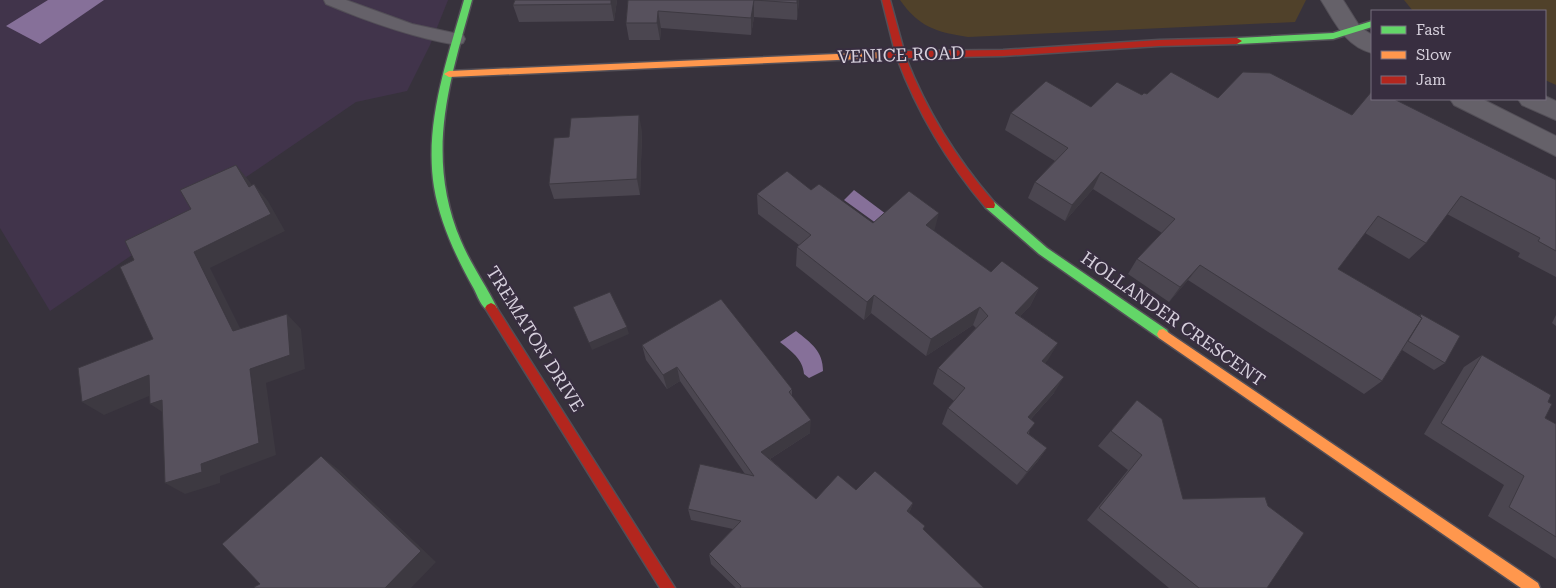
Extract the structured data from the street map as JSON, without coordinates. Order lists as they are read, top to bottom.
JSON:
{
  "streets": {
    "street": ["VENICE ROAD", "HOLLANDER CRESCENT", "TREMATON DRIVE"]
  },
  "crossings": [
    ["VENICE ROAD", "HOLLANDER CRESCENT"],
    ["VENICE ROAD", "TREMATON DRIVE"]
  ],
  "legend": ["Fast", "Slow", "Jam"]
}
